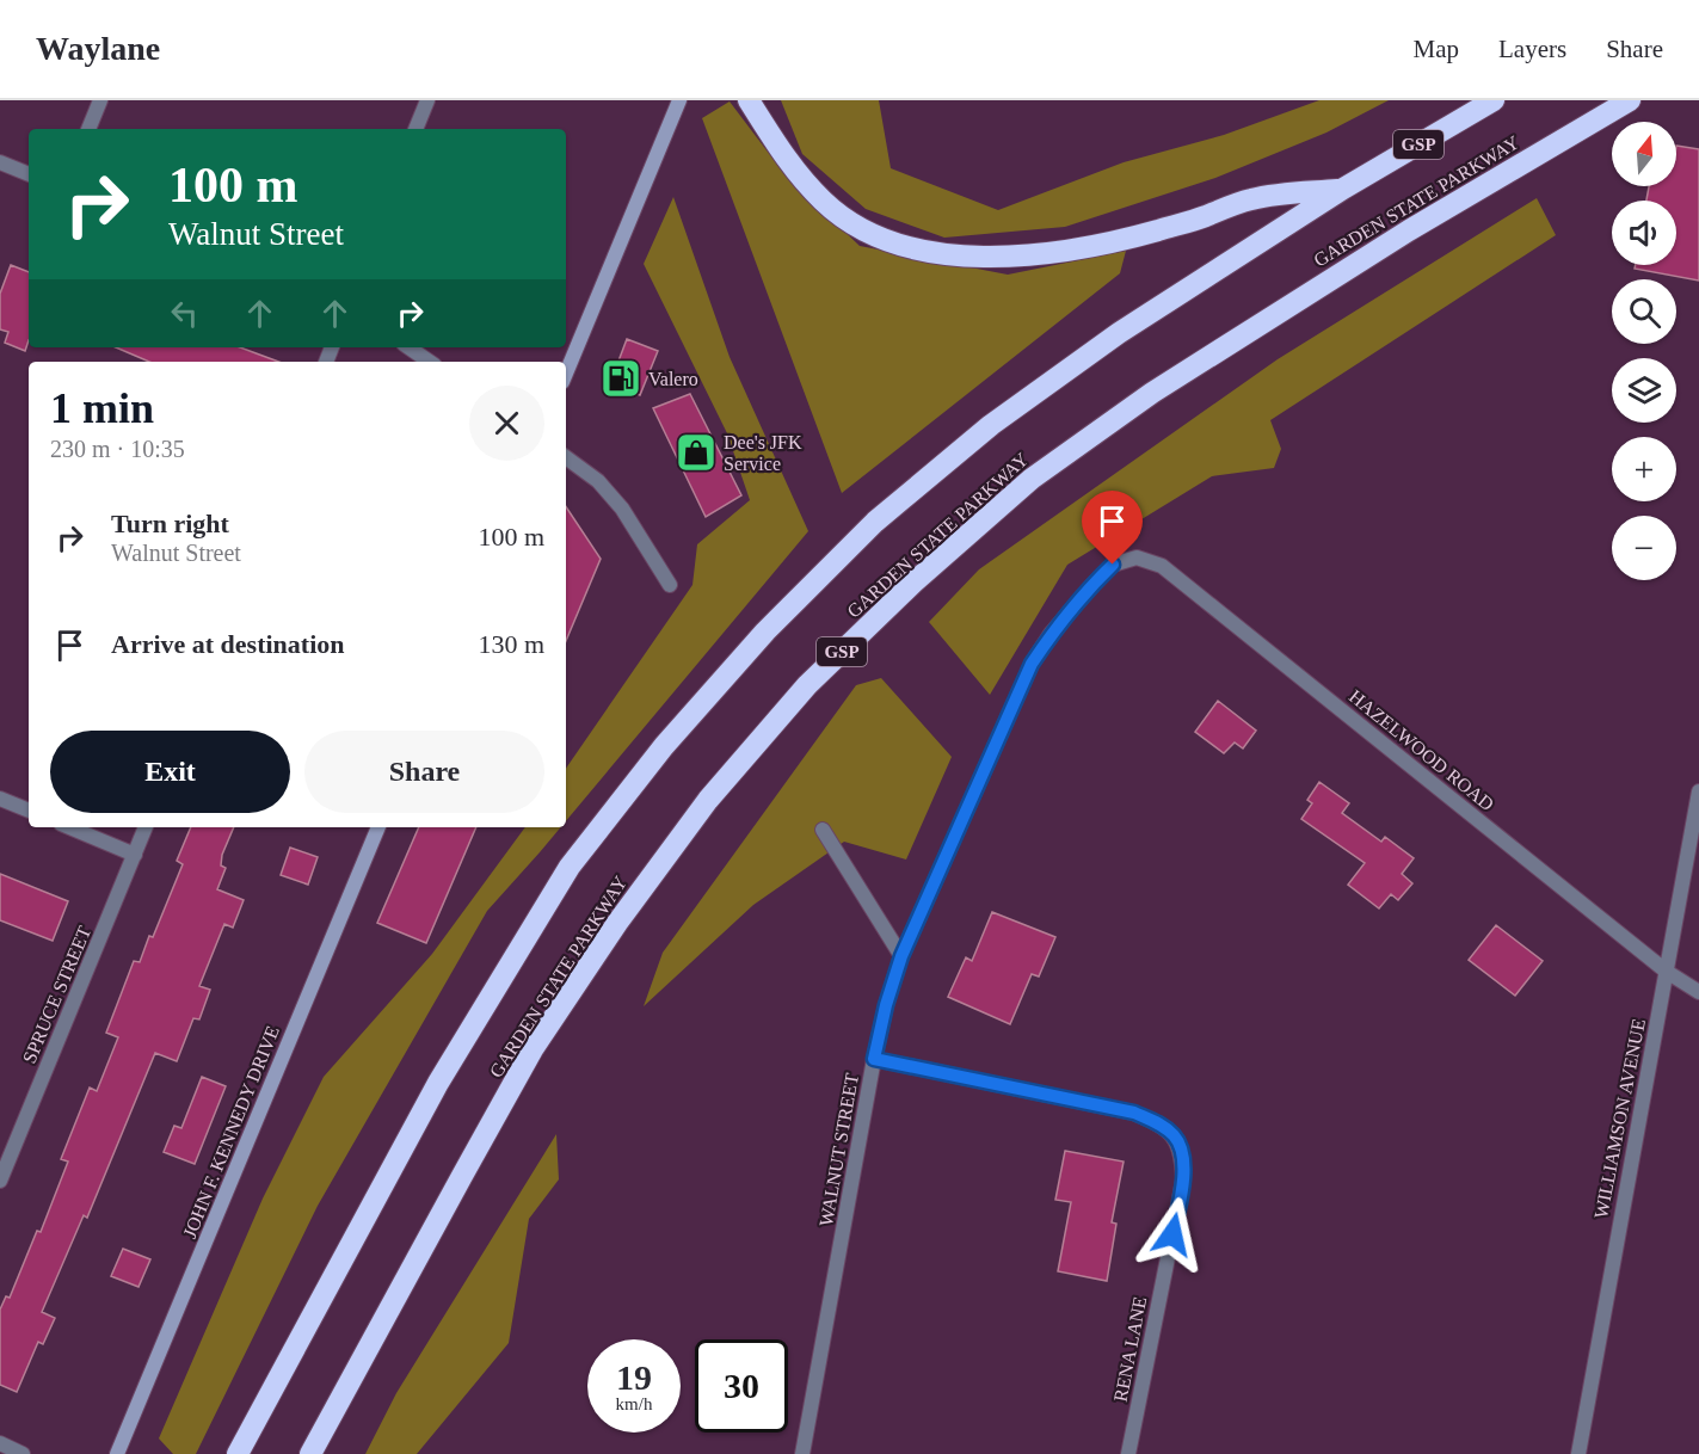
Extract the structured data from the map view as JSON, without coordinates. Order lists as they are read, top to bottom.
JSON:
{
  "streets": {
    "highway": ["GSP", "GARDEN STATE PARKWAY"],
    "main road": ["JOHN F. KENNEDY DRIVE"],
    "street": [
      "HAZELWOOD ROAD",
      "SPRUCE STREET",
      "WILLIAMSON AVENUE",
      "WALNUT STREET",
      "RENA LANE"
    ]
  },
  "crossings": [
    ["HAZELWOOD ROAD", "WILLIAMSON AVENUE"],
    ["HAZELWOOD ROAD", "WALNUT STREET"],
    ["WALNUT STREET", "RENA LANE"]
  ],
  "places": {
    "fuel station": ["Valero"],
    "shop": ["Dee's JFK Service"]
  },
  "north": "top",
  "page": {
    "header": "Waylane",
    "nav": ["Map", "Layers", "Share"],
    "map_buttons": ["+", "−"],
    "turn": ["100 m", "Walnut Street"],
    "heading": ["1 min", "230 m · 10:35"],
    "list": [
      {
        "name": "Turn right",
        "note": "Walnut Street",
        "value": "100 m"
      },
      {
        "name": "Arrive at destination",
        "value": "130 m"
      }
    ],
    "buttons": ["Exit", "Share"],
    "speed": "19 km/h",
    "limit": "30"
  }
}
